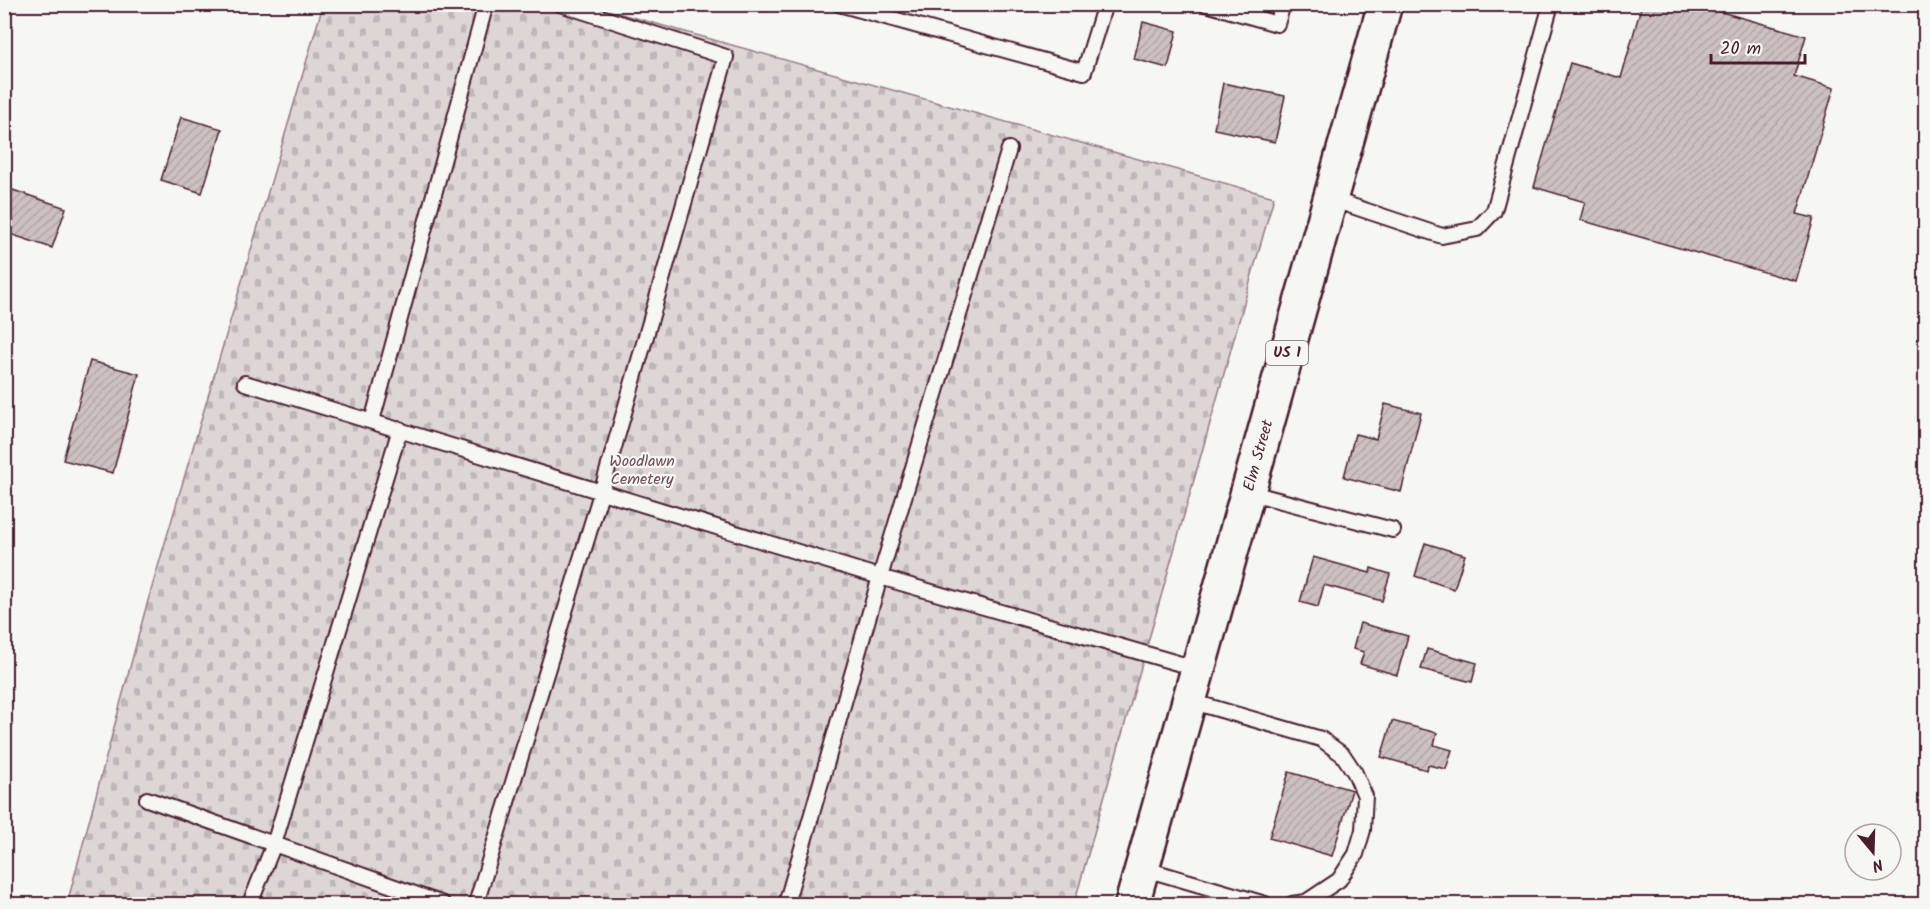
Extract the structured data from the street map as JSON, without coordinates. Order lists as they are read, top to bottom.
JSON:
{
  "streets": {
    "main road": ["US 1", "Elm Street"]
  },
  "parks": ["Woodlawn Cemetery"],
  "scale_bar": "20 m",
  "north": "bottom"
}
